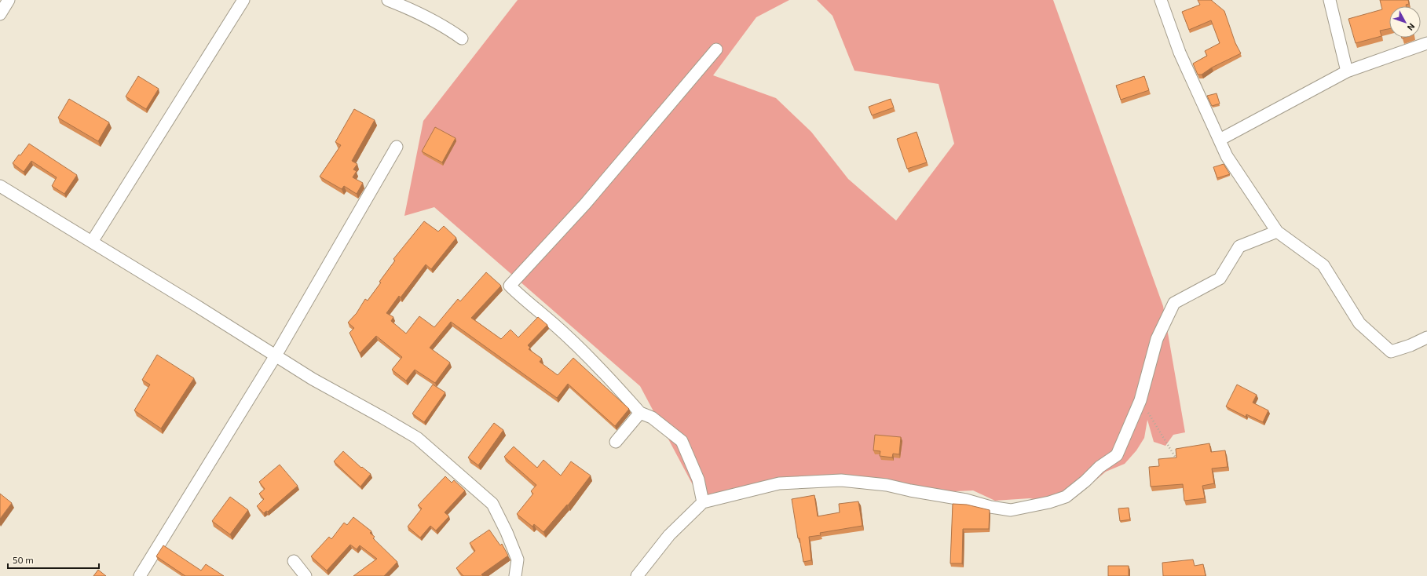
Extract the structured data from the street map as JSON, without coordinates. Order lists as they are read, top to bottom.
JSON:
{
  "scale_bar": "50 m",
  "north": "bottom right"
}
